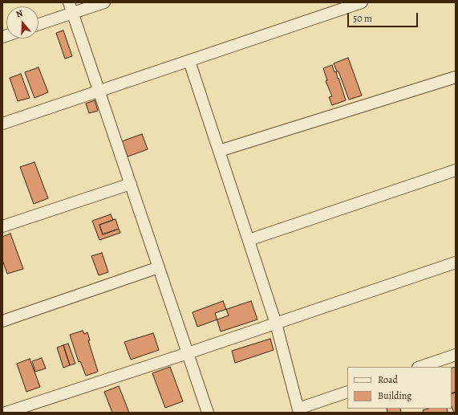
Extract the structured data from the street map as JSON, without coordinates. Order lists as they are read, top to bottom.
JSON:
{
  "legend": ["Road", "Building"],
  "scale_bar": "50 m",
  "north": "top"
}
